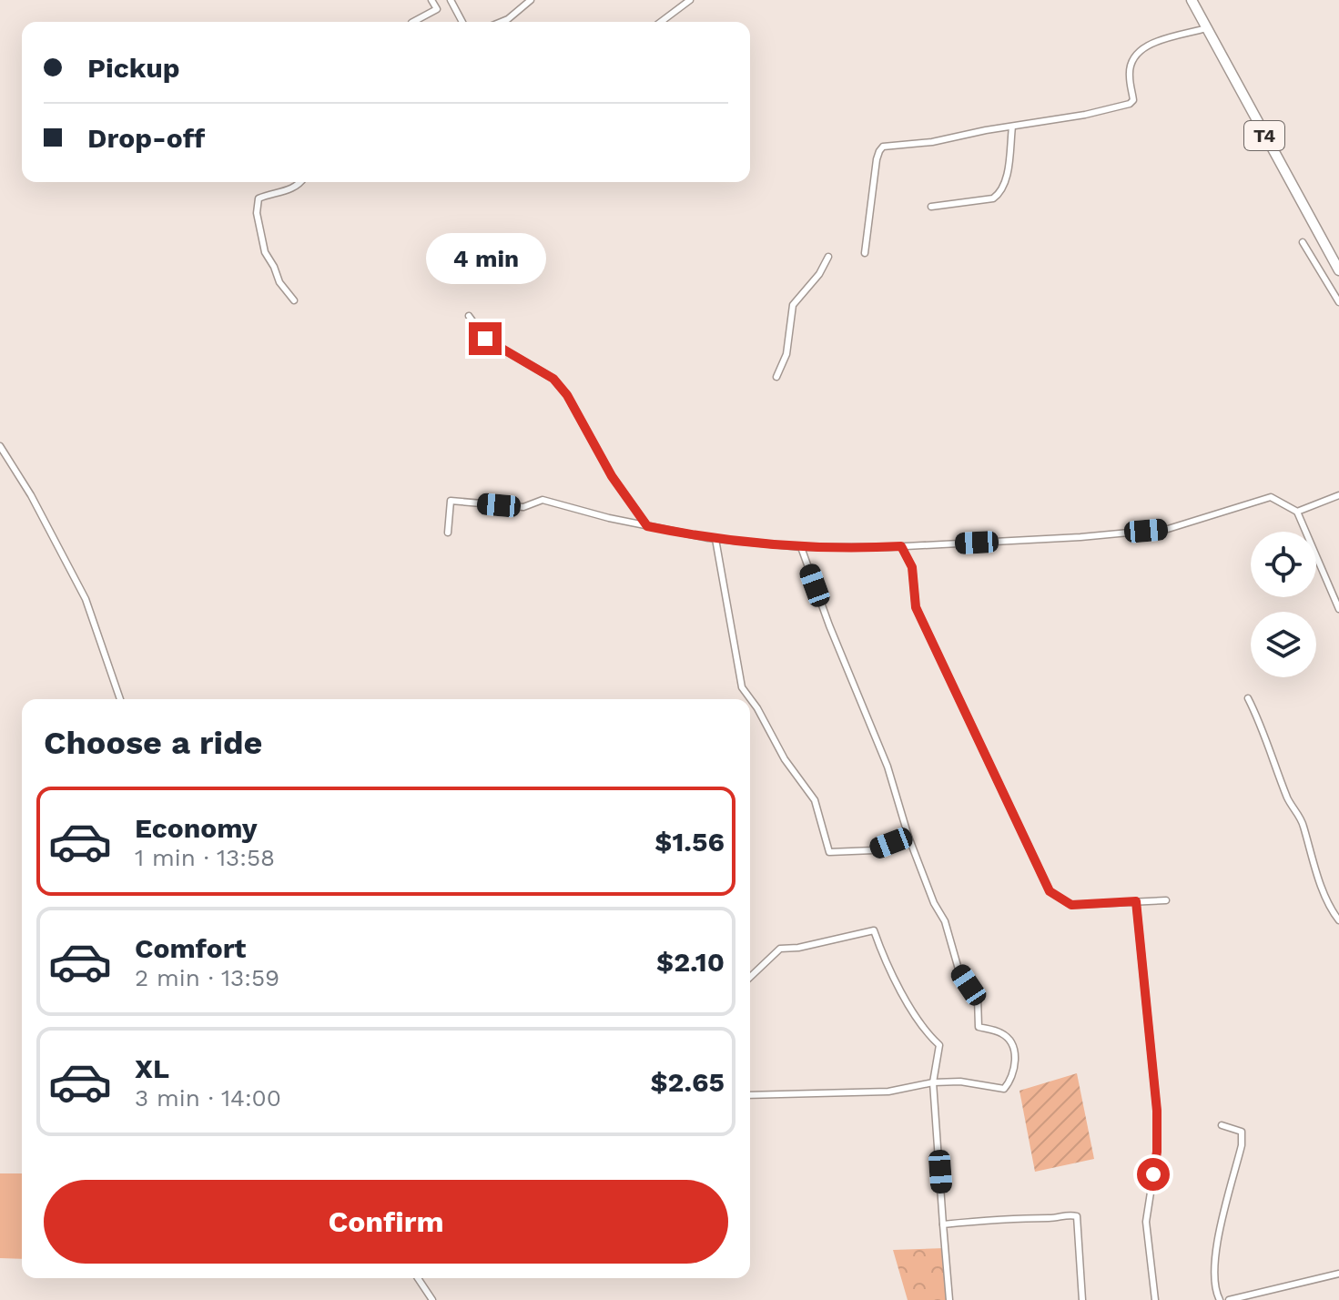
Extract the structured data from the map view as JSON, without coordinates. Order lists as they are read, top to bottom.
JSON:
{
  "streets": {
    "highway": ["T4"]
  },
  "page": {
    "banner": ["Pickup", "Drop-off"],
    "bubble": "4 min",
    "heading": "Choose a ride",
    "list": [
      {
        "name": "Economy",
        "note": "1 min · 13:58",
        "value": "$1.56"
      },
      {
        "name": "Comfort",
        "note": "2 min · 13:59",
        "value": "$2.10"
      },
      {
        "name": "XL",
        "note": "3 min · 14:00",
        "value": "$2.65"
      }
    ],
    "buttons": "Confirm"
  }
}
